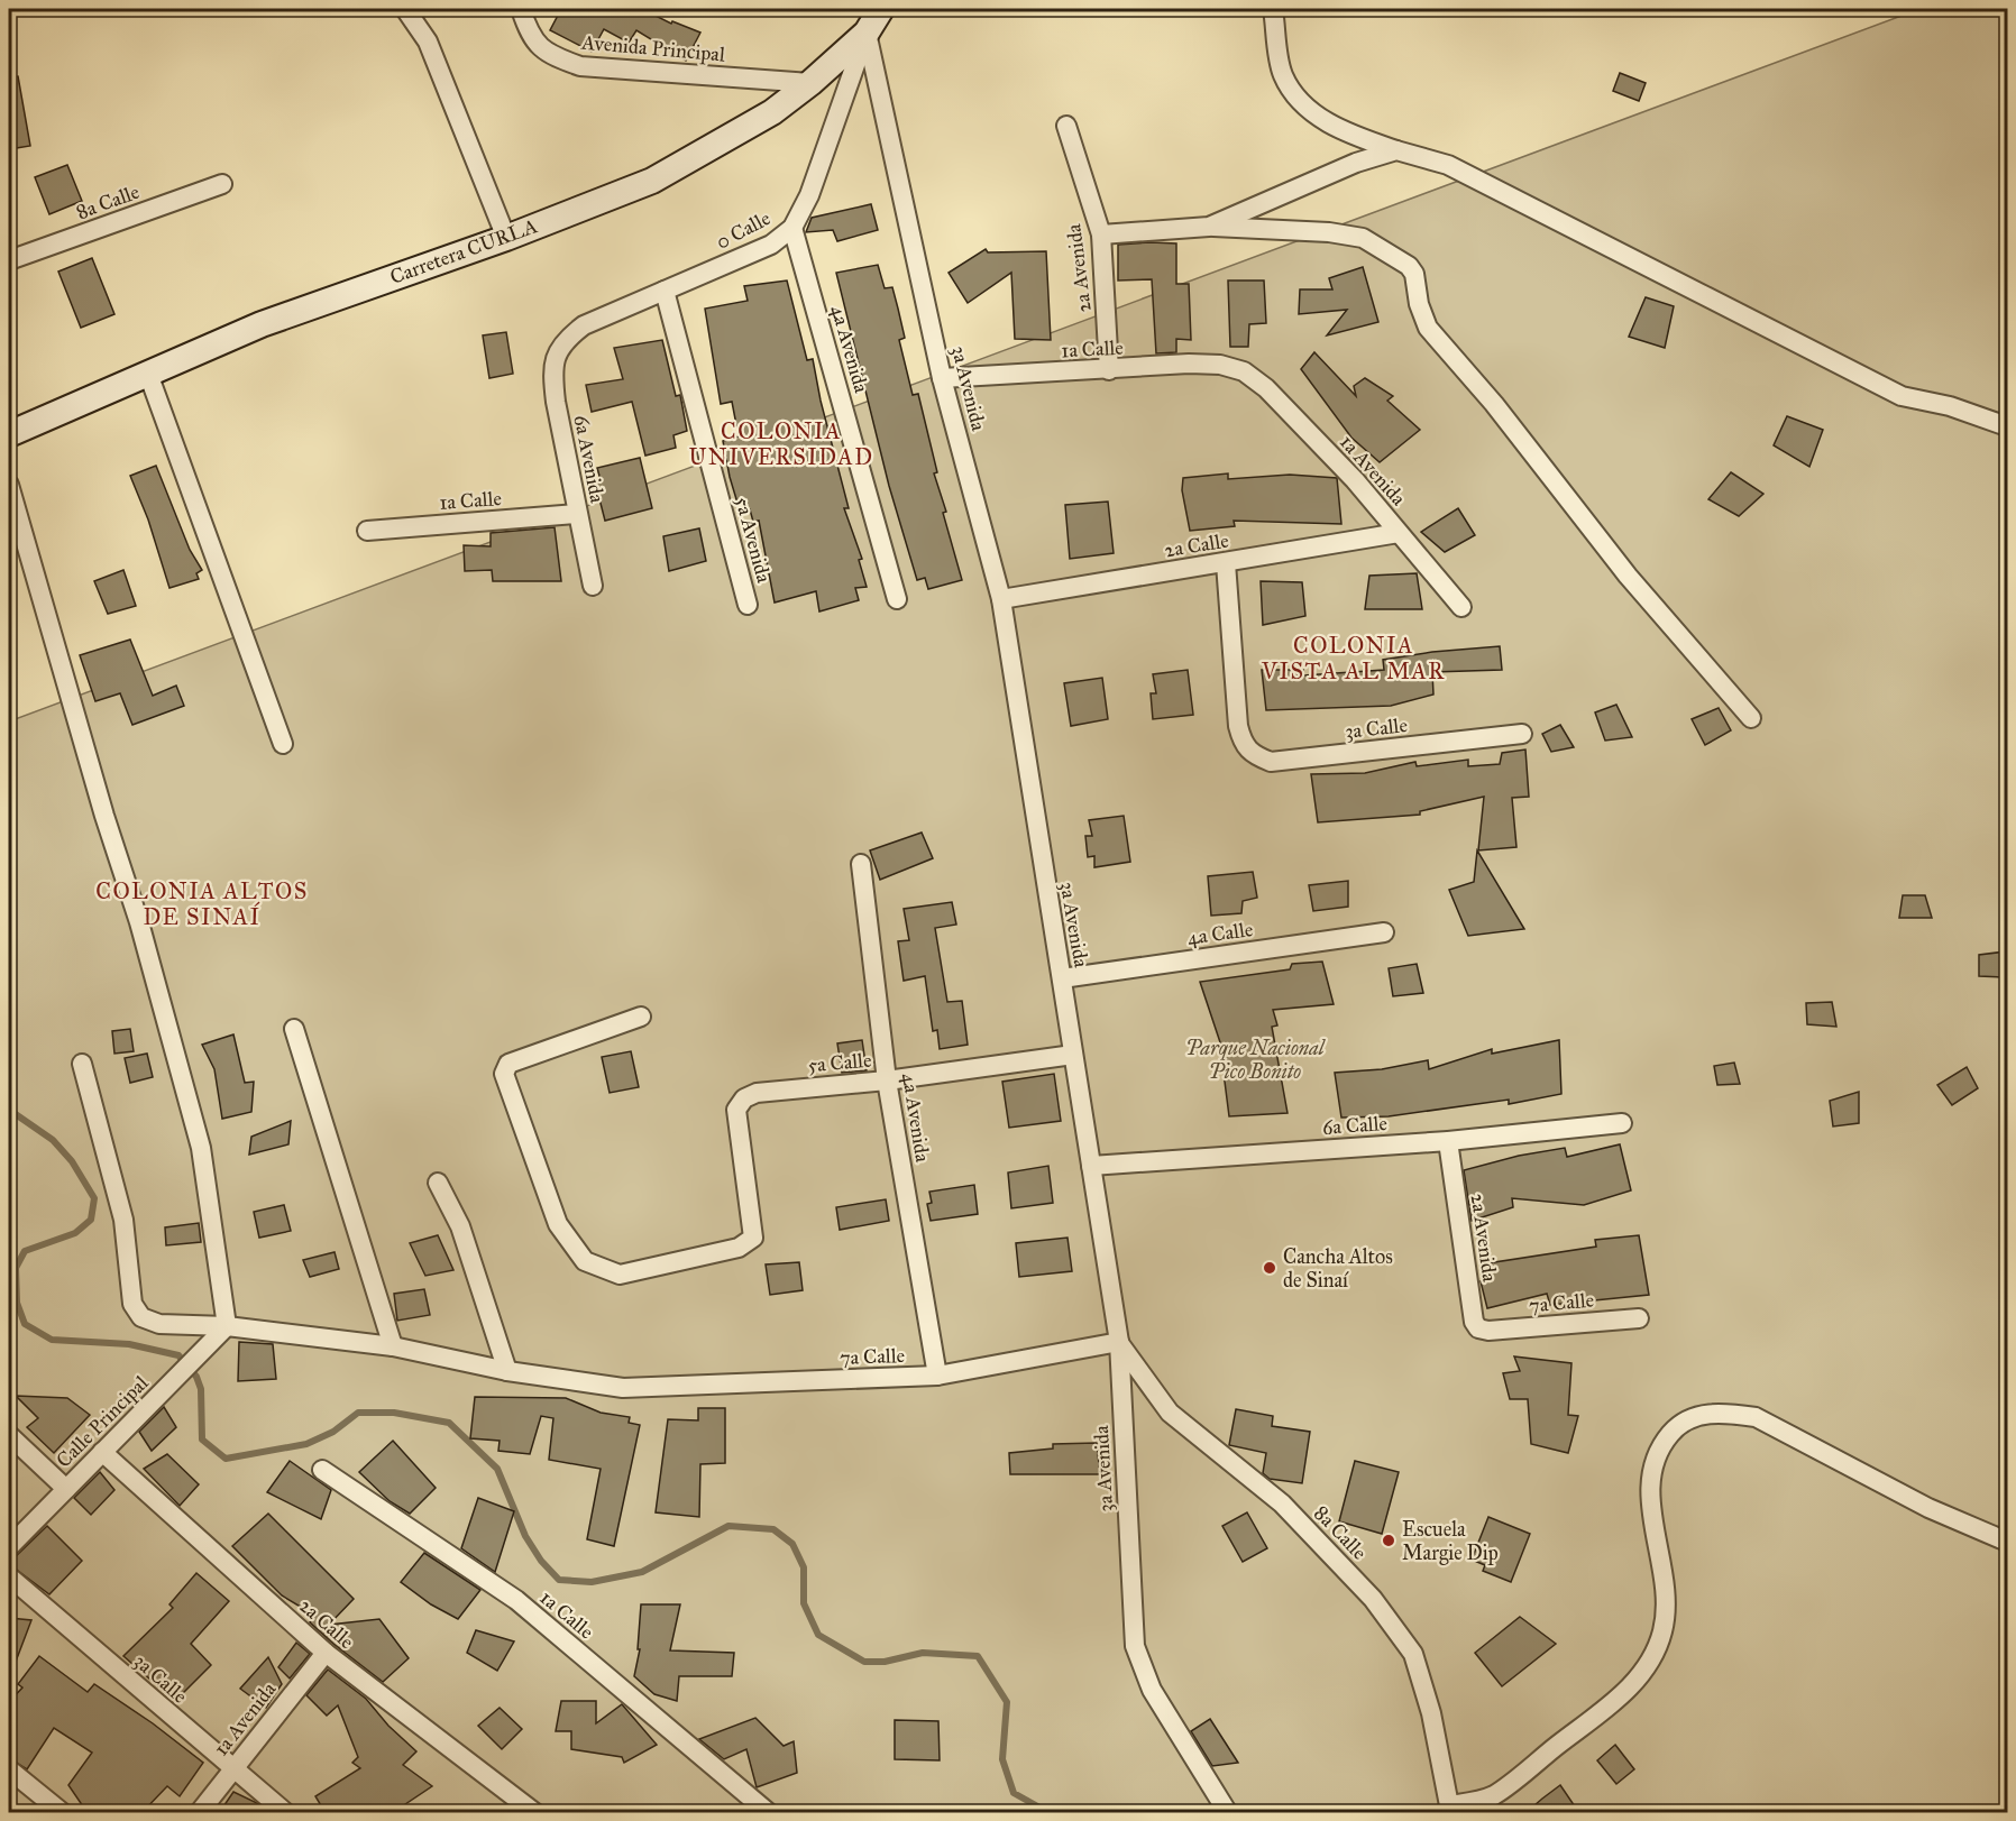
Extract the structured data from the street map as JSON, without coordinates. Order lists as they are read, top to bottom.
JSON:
{
  "streets": {
    "main road": ["Carretera CURLA"],
    "street": [
      "Avenida Principal",
      "8a Calle",
      "0 Calle",
      "2a Avenida",
      "4a Avenida",
      "1a Calle",
      "3a Avenida",
      "6a Avenida",
      "1a Avenida",
      "5a Avenida",
      "2a Calle",
      "3a Calle",
      "4a Calle",
      "5a Calle",
      "6a Calle",
      "7a Calle",
      "Calle Principal"
    ]
  },
  "crossings": [
    ["Avenida Principal", "Carretera CURLA"],
    ["8a Calle", "3a Avenida"],
    ["8a Calle", "7a Calle"],
    ["0 Calle", "Carretera CURLA"],
    ["0 Calle", "4a Avenida"],
    ["0 Calle", "3a Avenida"],
    ["0 Calle", "6a Avenida"],
    ["0 Calle", "5a Avenida"],
    ["Carretera CURLA", "3a Avenida"],
    ["2a Avenida", "1a Calle"],
    ["2a Avenida", "6a Calle"],
    ["2a Avenida", "7a Calle"],
    ["4a Avenida", "5a Calle"],
    ["4a Avenida", "7a Calle"],
    ["1a Calle", "3a Avenida"],
    ["1a Calle", "6a Avenida"],
    ["1a Calle", "1a Avenida"],
    ["3a Avenida", "2a Calle"],
    ["3a Avenida", "4a Calle"],
    ["3a Avenida", "5a Calle"],
    ["3a Avenida", "6a Calle"],
    ["3a Avenida", "7a Calle"],
    ["1a Avenida", "2a Calle"],
    ["1a Avenida", "3a Calle"],
    ["2a Calle", "3a Calle"],
    ["2a Calle", "Calle Principal"],
    ["7a Calle", "Calle Principal"]
  ],
  "districts": ["COLONIA UNIVERSIDAD", "COLONIA VISTA AL MAR", "COLONIA ALTOS DE SINAÍ"],
  "parks": ["Parque Nacional Pico Bonito"],
  "places": ["Cancha Altos de Sinaí", "Escuela Margie Dip"]
}
